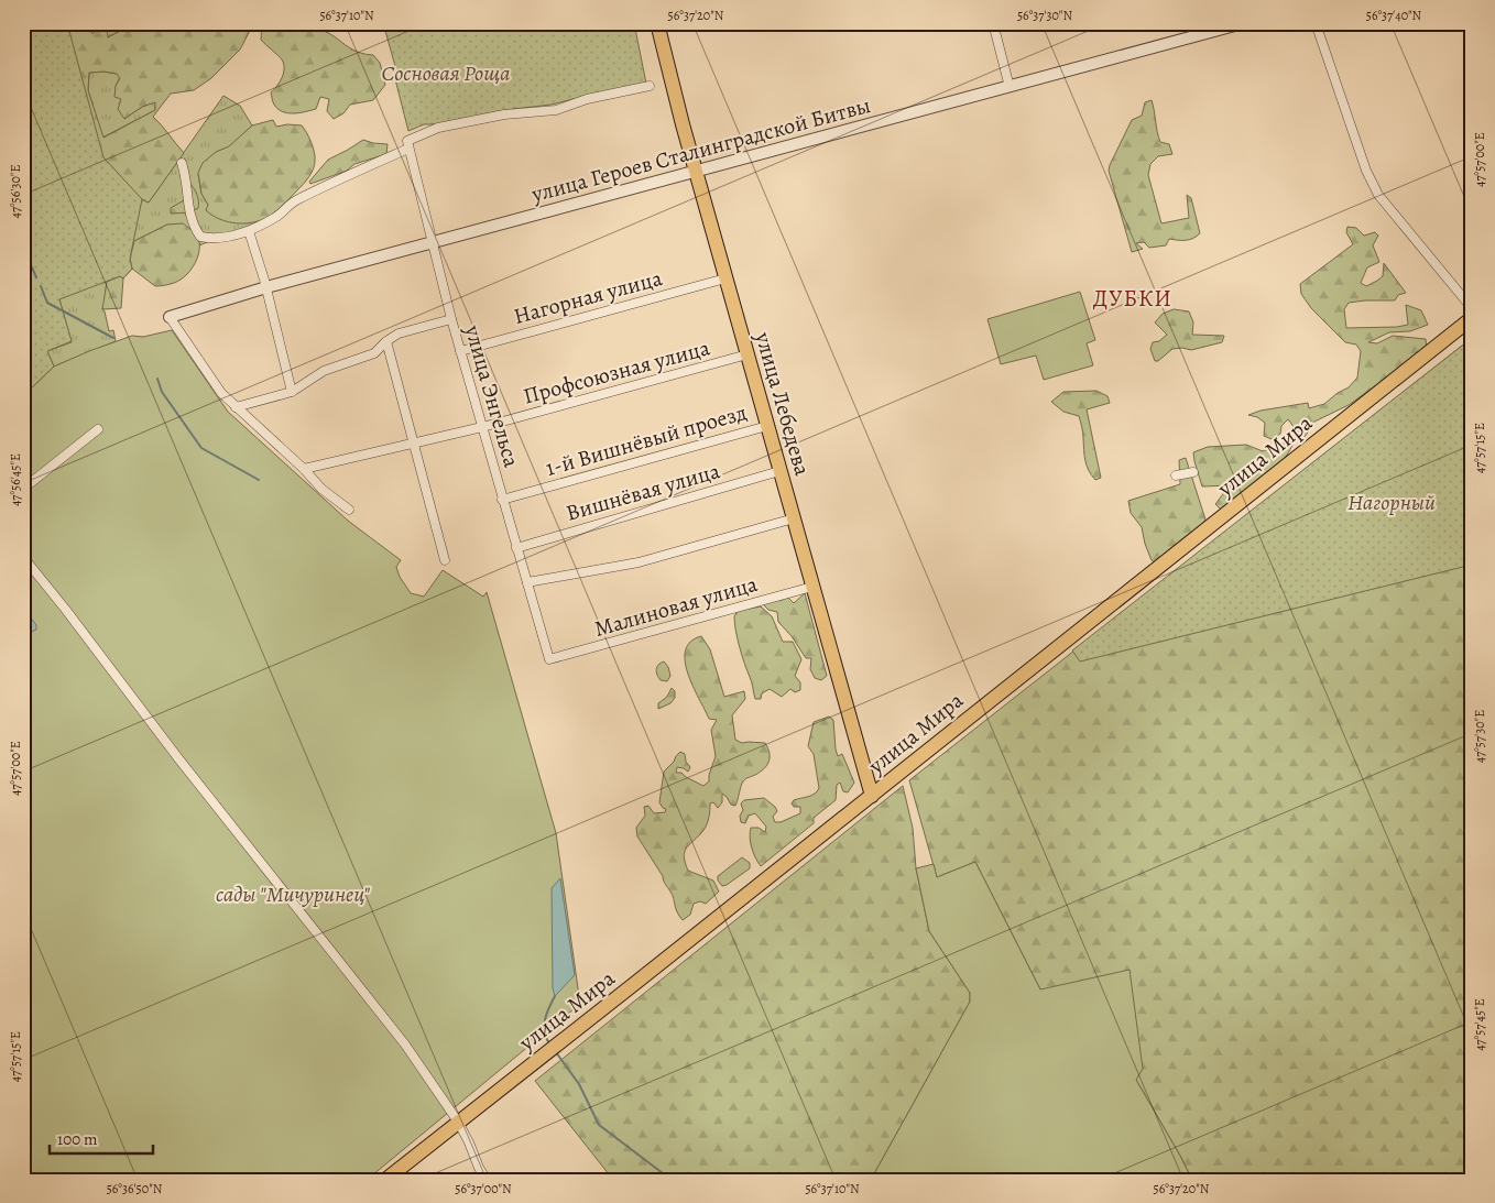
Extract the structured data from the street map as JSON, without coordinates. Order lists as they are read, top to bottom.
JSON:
{
  "streets": {
    "main road": ["улица Лебедева", "улица Мира"],
    "street": [
      "улица Героев Сталинградской Битвы",
      "Нагорная улица",
      "Профсоюзная улица",
      "улица Энгельса",
      "1-й Вишнёвый проезд",
      "Вишнёвая улица",
      "Малиновая улица"
    ]
  },
  "crossings": [
    ["улица Героев Сталинградской Битвы", "улица Энгельса"],
    ["улица Героев Сталинградской Битвы", "улица Лебедева"],
    ["Нагорная улица", "улица Энгельса"],
    ["Нагорная улица", "улица Лебедева"],
    ["Профсоюзная улица", "улица Энгельса"],
    ["Профсоюзная улица", "улица Лебедева"],
    ["улица Энгельса", "1-й Вишнёвый проезд"],
    ["улица Энгельса", "Вишнёвая улица"],
    ["улица Энгельса", "Малиновая улица"],
    ["улица Лебедева", "1-й Вишнёвый проезд"],
    ["улица Лебедева", "улица Мира"],
    ["улица Лебедева", "Вишнёвая улица"],
    ["улица Лебедева", "Малиновая улица"]
  ],
  "districts": ["ДУБКИ"],
  "parks": ["Сосновая Роща", "Нагорный", "сады \"Мичуринец\""],
  "scale_bar": "100 m",
  "coordinates": [
    "56°37'10\"N",
    "56°37'20\"N",
    "56°37'30\"N",
    "56°37'40\"N",
    "47°57'00\"E",
    "47°56'30\"E",
    "47°57'15\"E",
    "47°56'45\"E",
    "47°57'30\"E",
    "47°57'45\"E",
    "56°36'50\"N",
    "56°37'00\"N"
  ]
}
